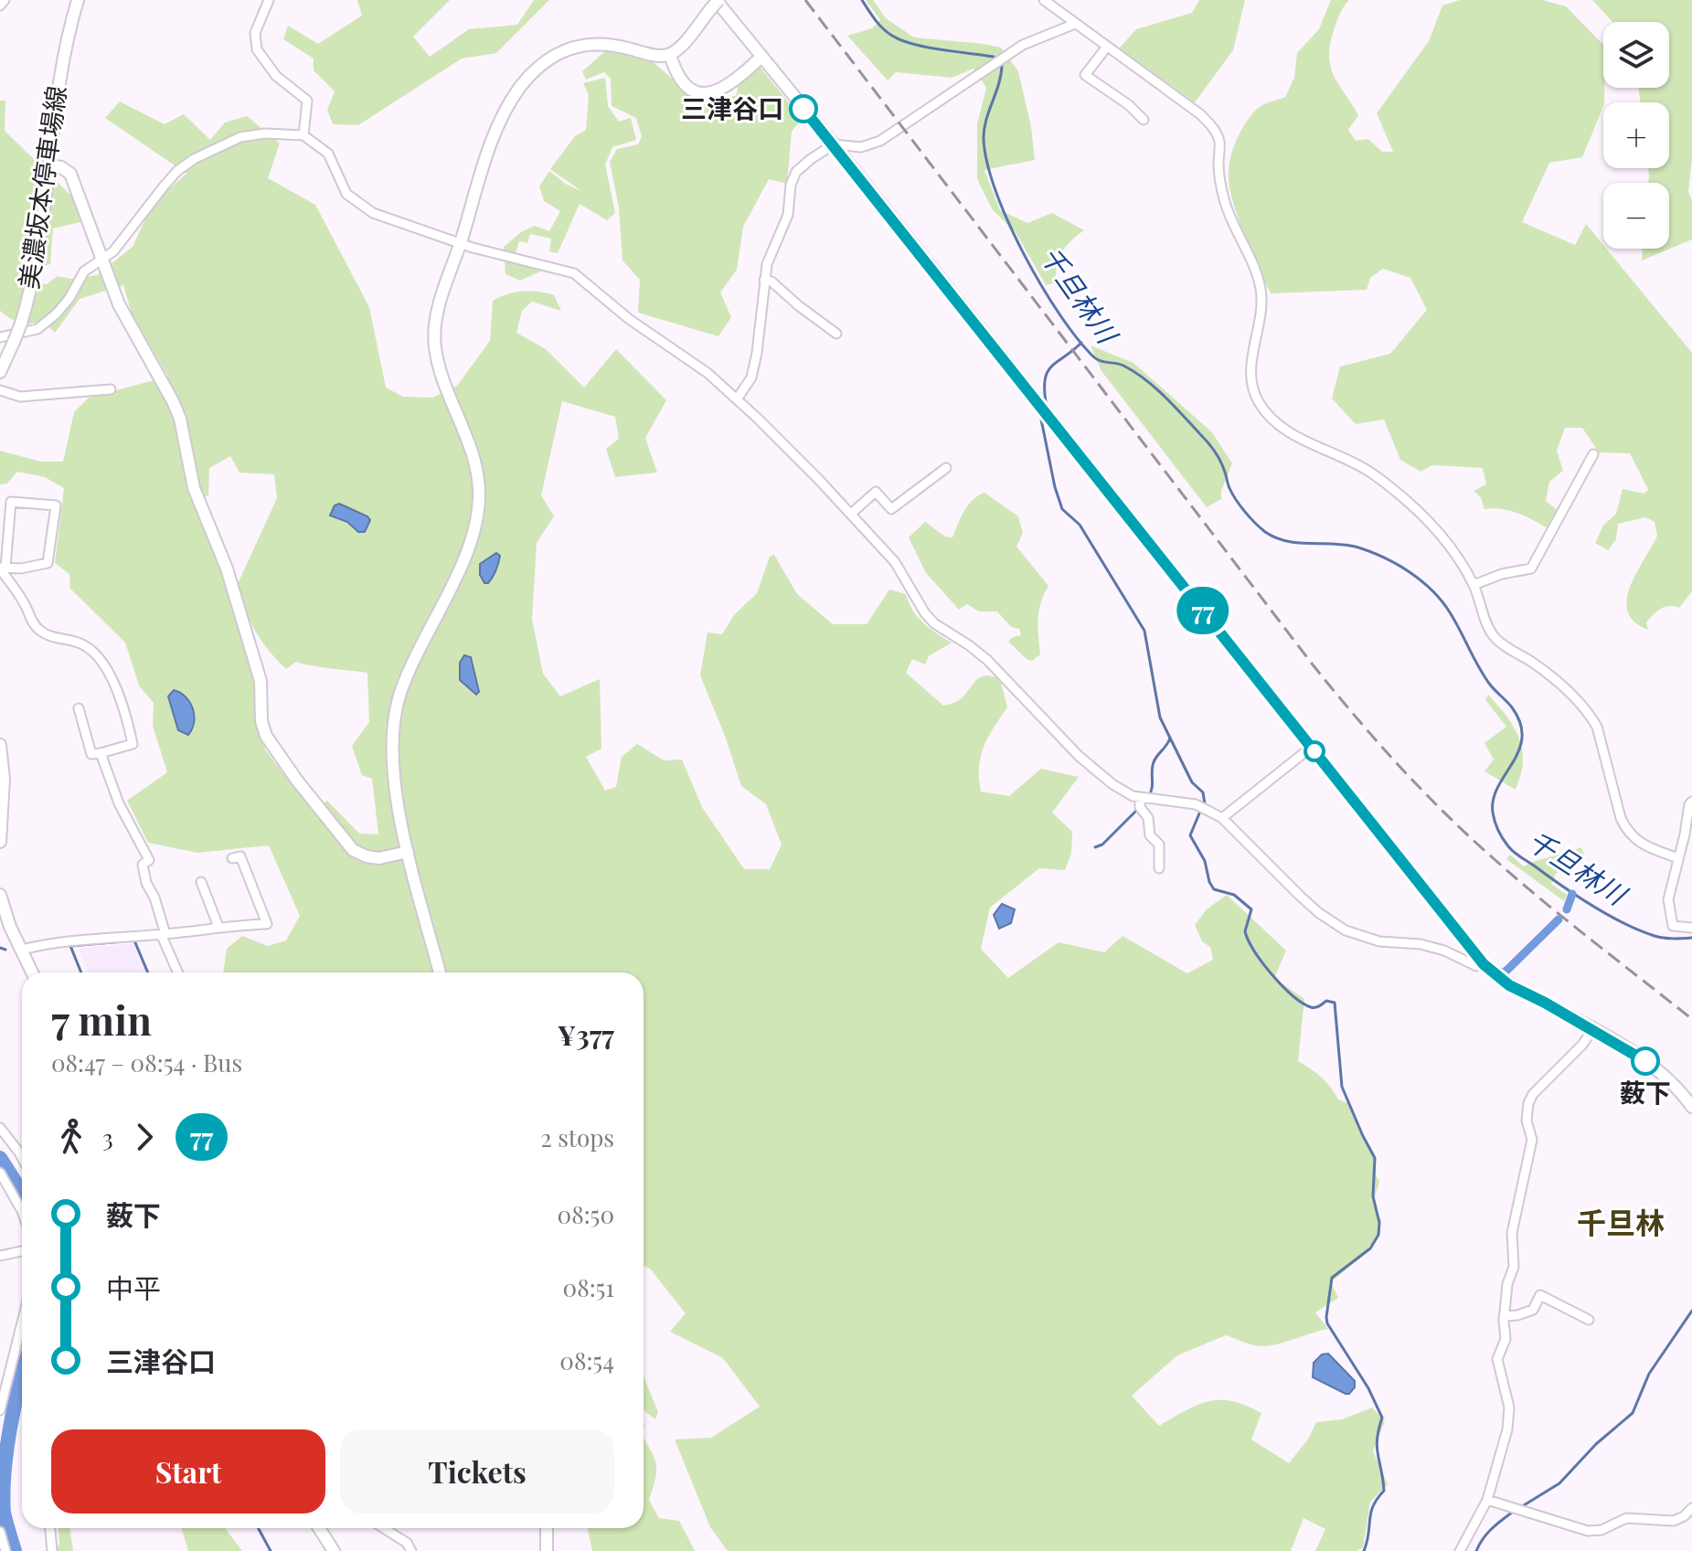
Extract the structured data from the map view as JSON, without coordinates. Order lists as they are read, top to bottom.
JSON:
{
  "streets": {
    "street": ["美濃坂本停車場線"]
  },
  "districts": ["千旦林"],
  "water": ["千旦林川"],
  "places": ["三津谷口", "薮下"],
  "lines": ["bus line 77"],
  "page": {
    "on_map": "77",
    "map_buttons": ["+", "−"],
    "heading": ["7 min", "08:47 – 08:54 · Bus", "¥377"],
    "legs": ["3", "77", "2 stops"],
    "list": [
      {
        "name": "薮下",
        "value": "08:50"
      },
      {
        "name": "中平",
        "value": "08:51"
      },
      {
        "name": "三津谷口",
        "value": "08:54"
      }
    ],
    "buttons": ["Start", "Tickets"]
  }
}
